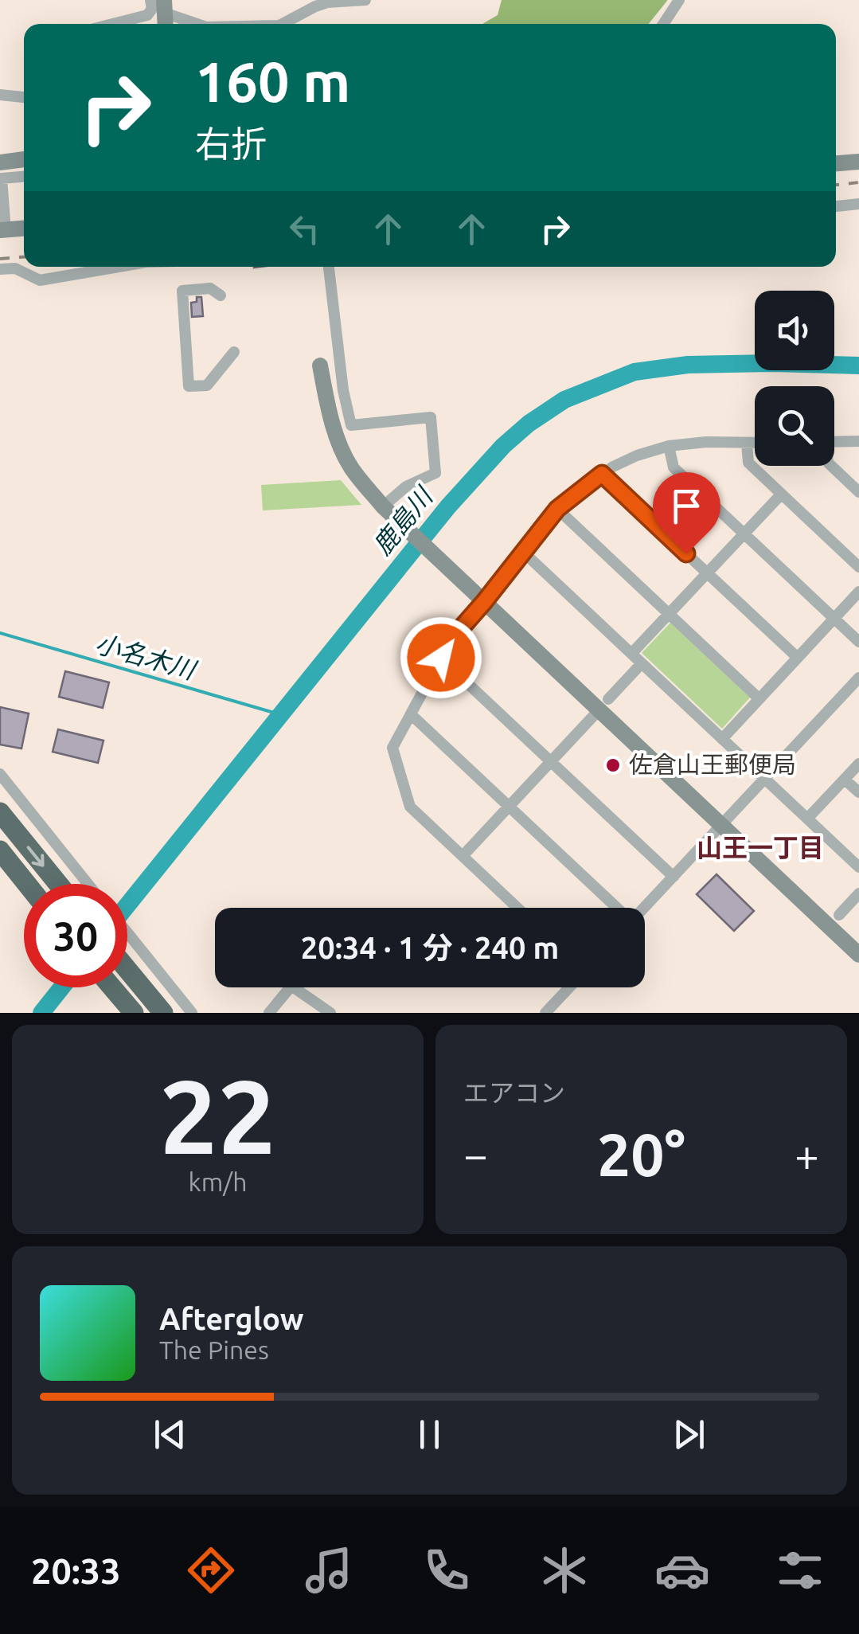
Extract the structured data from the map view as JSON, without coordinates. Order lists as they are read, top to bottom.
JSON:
{
  "districts": ["山王一丁目"],
  "water": ["鹿島川", "小名木川"],
  "places": ["佐倉山王郵便局"],
  "page": {
    "turn": ["160 m", "右折"],
    "limit": "30",
    "trip": "20:34 · 1 分 · 240 m",
    "tile": [
      ["22", "km/h"],
      "エアコン"
    ],
    "heat": ["−", "20°", "+"],
    "song": ["Afterglow", "The Pines"],
    "tabs": "20:33"
  }
}
